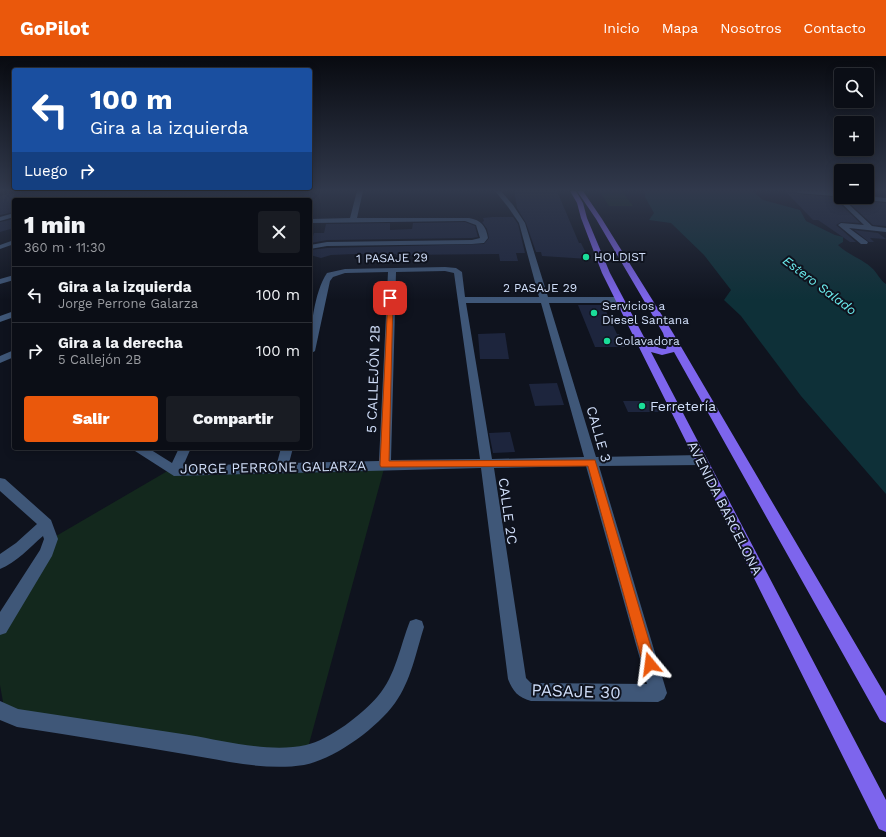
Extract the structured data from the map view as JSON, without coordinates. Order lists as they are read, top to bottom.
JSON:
{
  "streets": {
    "main road": ["AVENIDA BARCELONA"],
    "street": [
      "1 PASAJE 29",
      "2 PASAJE 29",
      "5 CALLEJÓN 2B",
      "CALLE 3",
      "JORGE PERRONE GALARZA",
      "CALLE 2C",
      "PASAJE 30"
    ]
  },
  "crossings": [
    ["1 PASAJE 29", "5 CALLEJÓN 2B"],
    ["1 PASAJE 29", "CALLE 2C"],
    ["2 PASAJE 29", "CALLE 3"],
    ["2 PASAJE 29", "AVENIDA BARCELONA"],
    ["2 PASAJE 29", "CALLE 2C"],
    ["5 CALLEJÓN 2B", "JORGE PERRONE GALARZA"],
    ["CALLE 3", "JORGE PERRONE GALARZA"],
    ["CALLE 3", "PASAJE 30"],
    ["JORGE PERRONE GALARZA", "AVENIDA BARCELONA"],
    ["JORGE PERRONE GALARZA", "CALLE 2C"],
    ["CALLE 2C", "PASAJE 30"]
  ],
  "water": ["Estero Salado"],
  "places": [
    "HOLDIST",
    "Servicios a Diesel Santana",
    "Colavadora",
    "Ferretería"
  ],
  "page": {
    "header": "GoPilot",
    "nav": [
      "Inicio",
      "Mapa",
      "Nosotros",
      "Contacto"
    ],
    "map_buttons": ["+", "−"],
    "turn": ["100 m", "Gira a la izquierda"],
    "then": "Luego",
    "heading": ["1 min", "360 m · 11:30"],
    "list": [
      {
        "name": "Gira a la izquierda",
        "note": "Jorge Perrone Galarza",
        "value": "100 m"
      },
      {
        "name": "Gira a la derecha",
        "note": "5 Callejón 2B",
        "value": "100 m"
      }
    ],
    "buttons": ["Salir", "Compartir"]
  }
}
